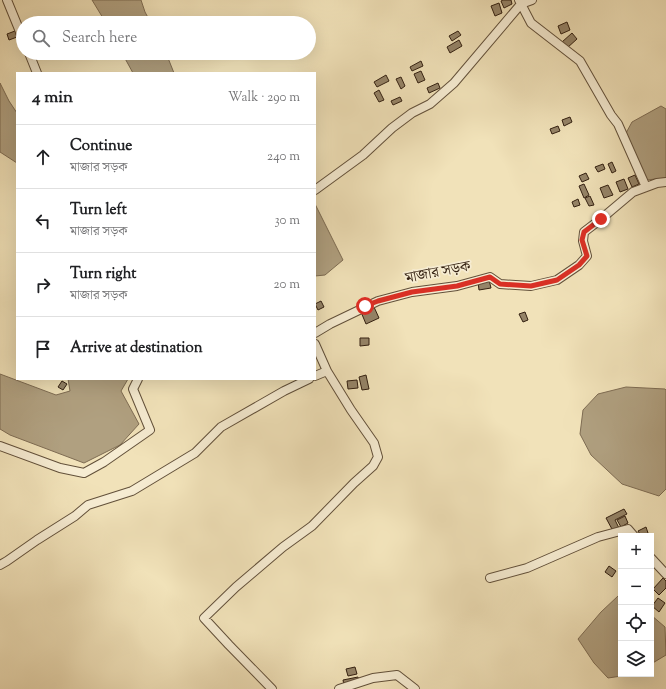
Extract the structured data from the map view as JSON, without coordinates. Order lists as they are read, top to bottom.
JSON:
{
  "streets": {
    "street": ["মাজার সড়ক"]
  },
  "page": {
    "search": "Search here",
    "heading": ["4 min", "Walk · 290 m"],
    "list": [
      ["Continue", "মাজার সড়ক", "240 m"],
      ["Turn left", "মাজার সড়ক", "30 m"],
      ["Turn right", "মাজার সড়ক", "20 m"],
      "Arrive at destination"
    ],
    "map_buttons": ["+", "−"]
  }
}
